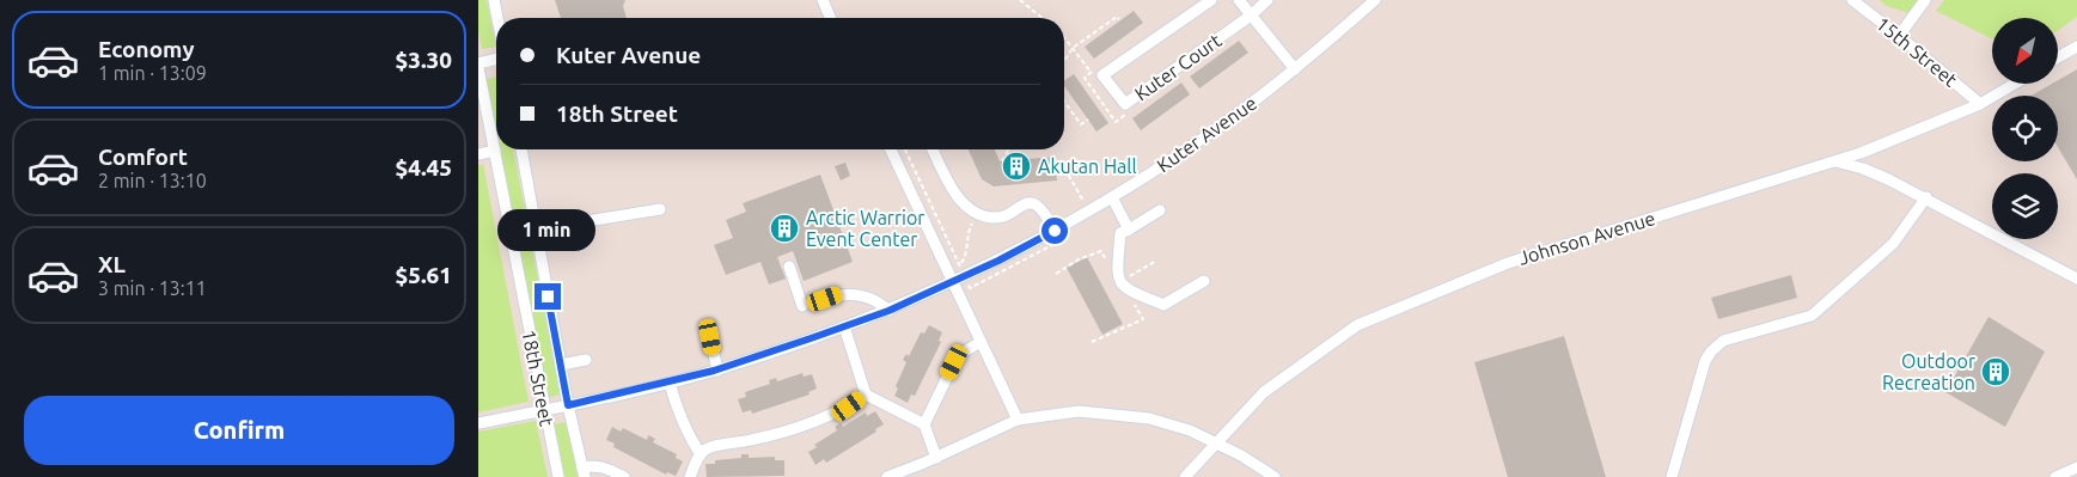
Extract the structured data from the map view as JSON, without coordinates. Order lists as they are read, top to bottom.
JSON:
{
  "streets": {
    "street": [
      "15th Street",
      "Kuter Court",
      "Kuter Avenue",
      "Johnson Avenue",
      "18th Street"
    ]
  },
  "crossings": [
    ["15th Street", "Johnson Avenue"],
    ["Kuter Avenue", "18th Street"]
  ],
  "places": {
    "building": ["Akutan Hall", "Arctic Warrior Event Center", "Outdoor Recreation"]
  },
  "north": "bottom left",
  "page": {
    "list": [
      {
        "name": "Economy",
        "note": "1 min · 13:09",
        "value": "$3.30"
      },
      {
        "name": "Comfort",
        "note": "2 min · 13:10",
        "value": "$4.45"
      },
      {
        "name": "XL",
        "note": "3 min · 13:11",
        "value": "$5.61"
      }
    ],
    "banner": ["Kuter Avenue", "18th Street"],
    "bubble": "1 min",
    "buttons": "Confirm"
  }
}
